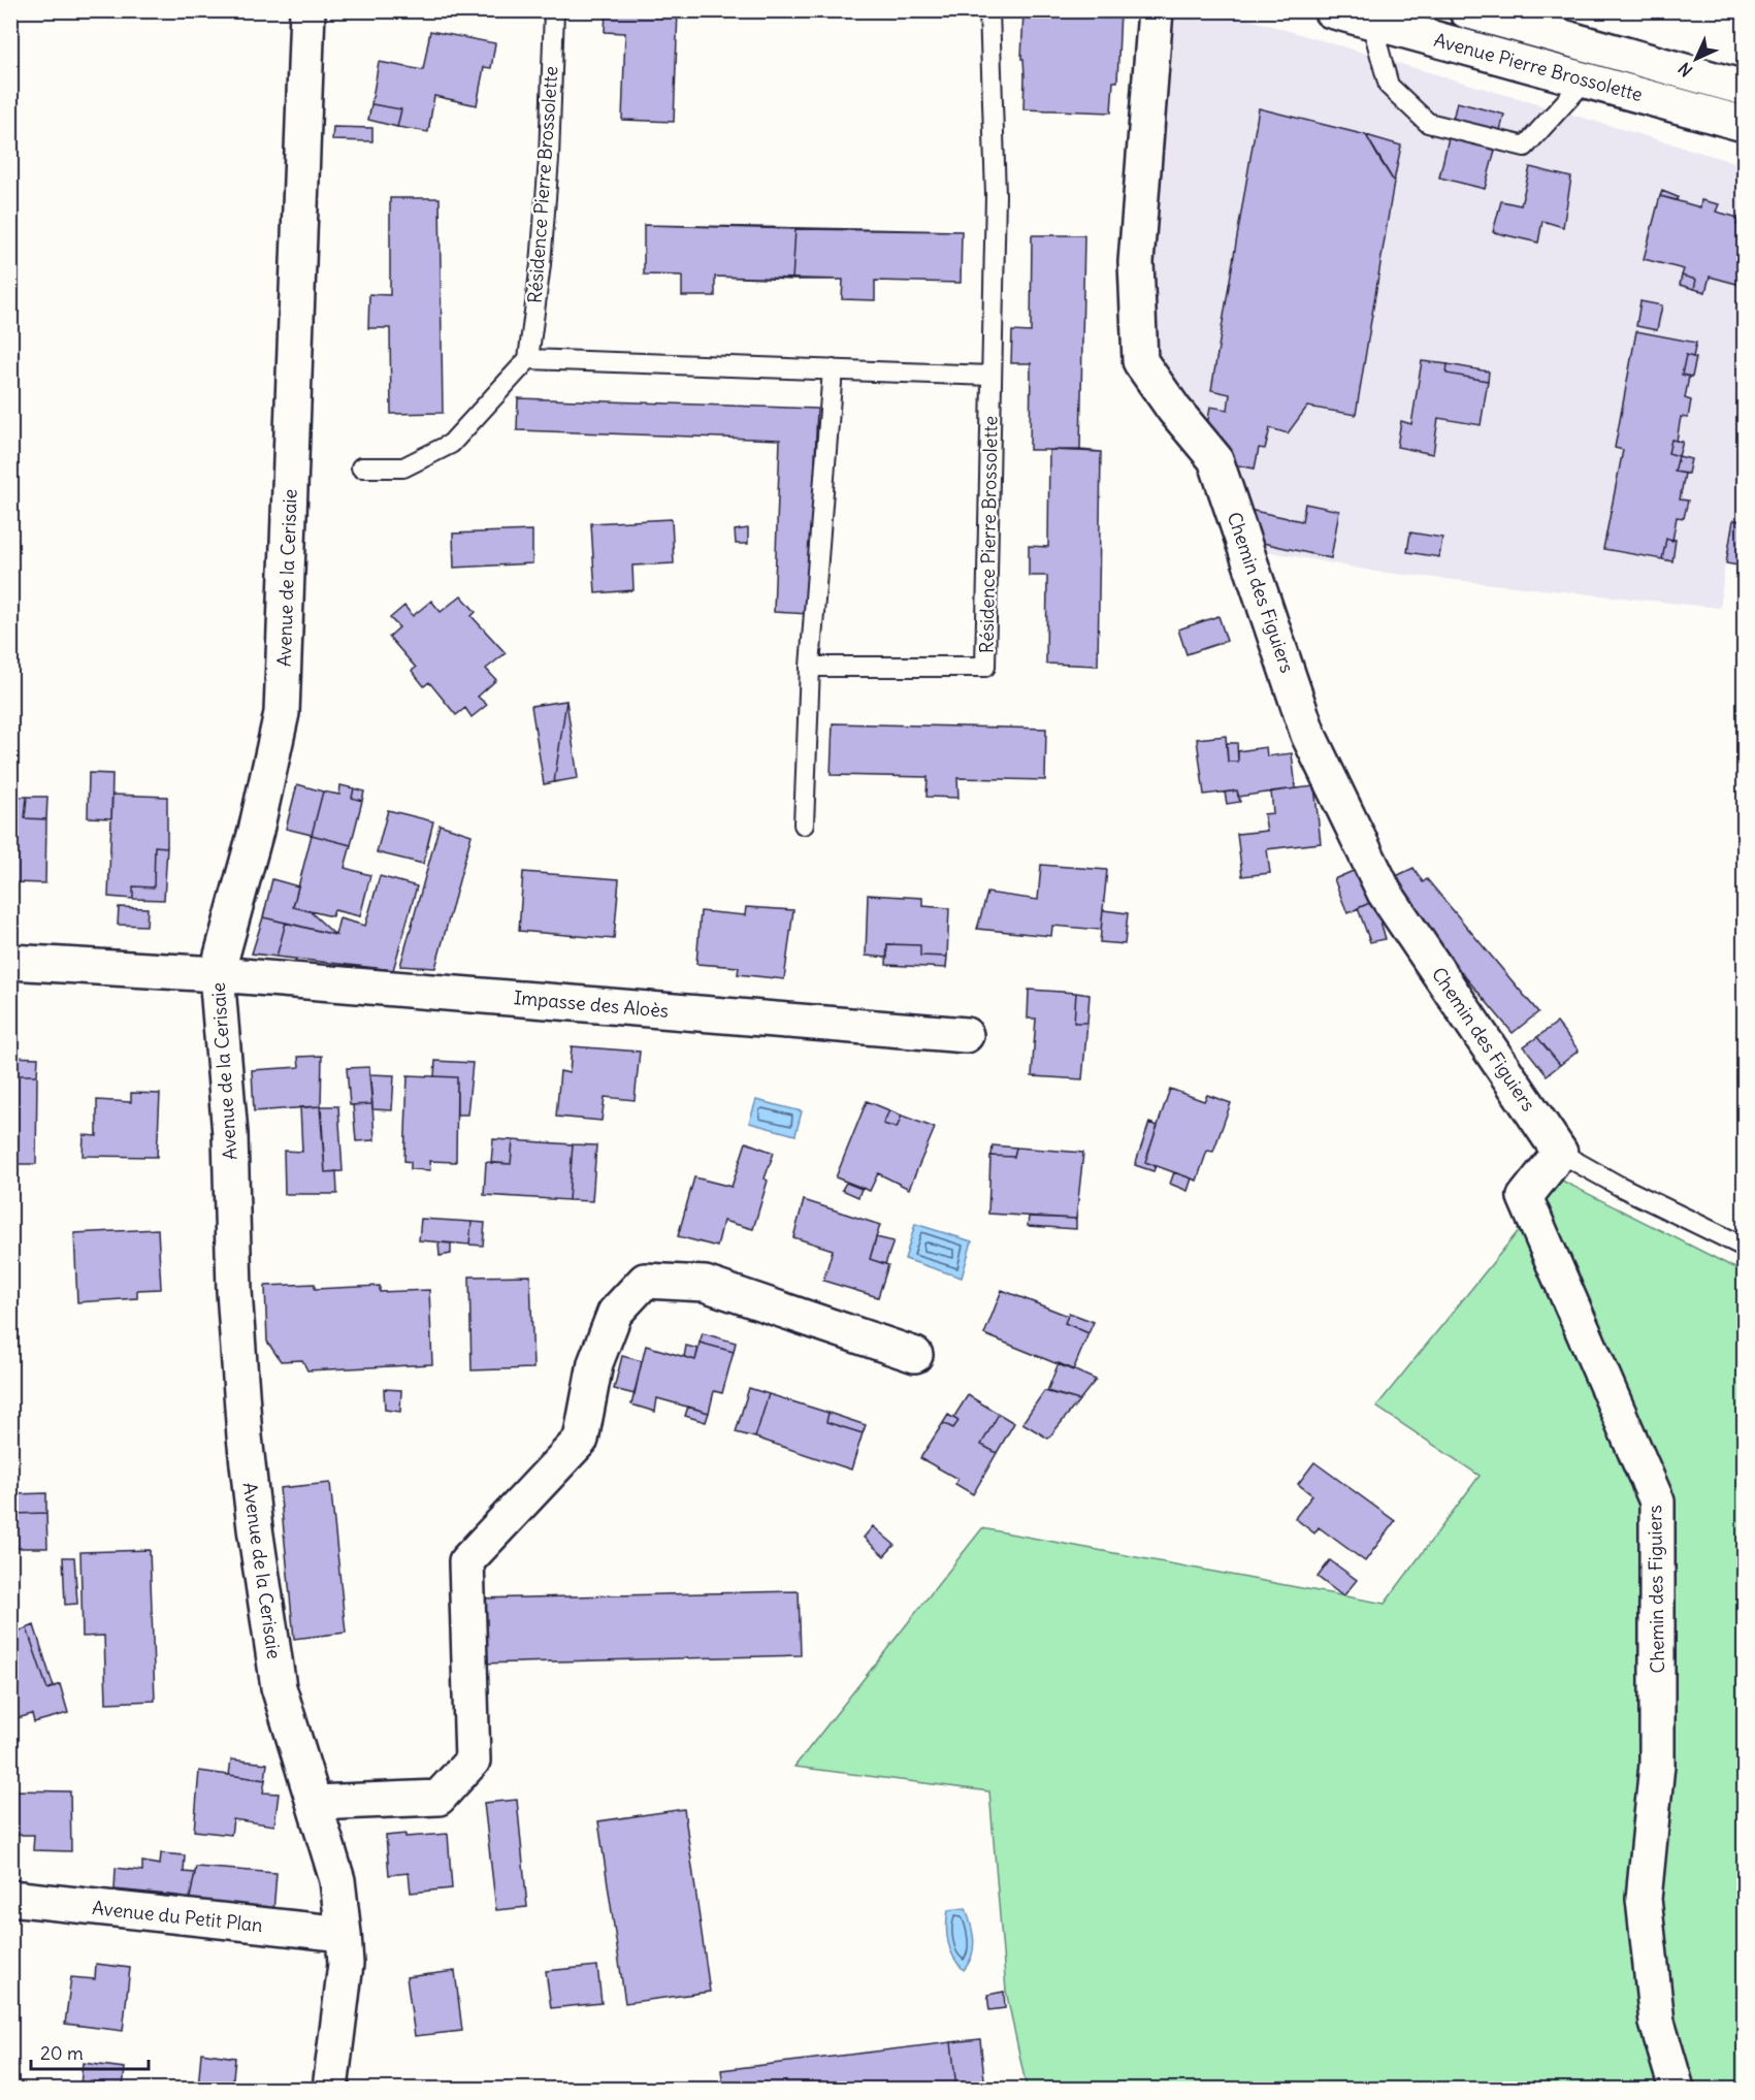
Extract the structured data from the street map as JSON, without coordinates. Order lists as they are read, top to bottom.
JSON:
{
  "streets": {
    "street": [
      "Avenue Pierre Brossolette",
      "Avenue de la Cerisaie",
      "Chemin des Figuiers",
      "Impasse des Aloès",
      "Avenue du Petit Plan"
    ],
    "lane": ["Résidence Pierre Brossolette"]
  },
  "crossings": [
    ["Avenue de la Cerisaie", "Impasse des Aloès"],
    ["Avenue de la Cerisaie", "Avenue du Petit Plan"]
  ],
  "scale_bar": "20 m",
  "north": "bottom left"
}
